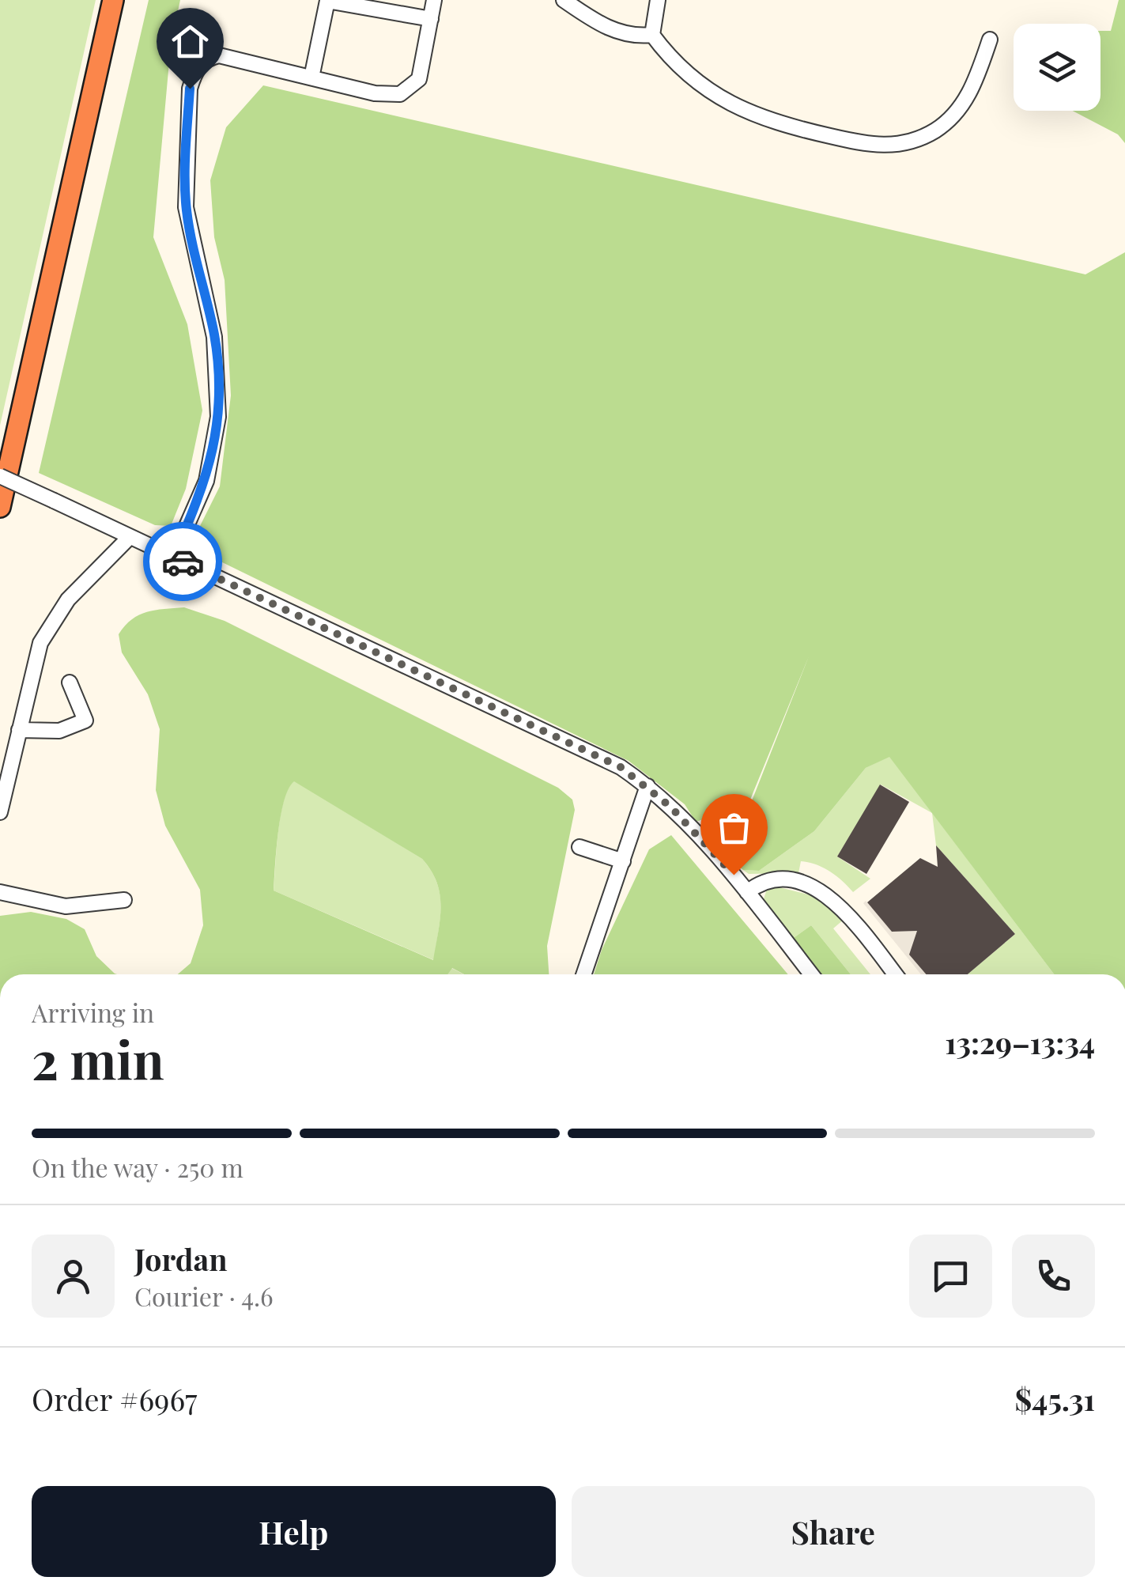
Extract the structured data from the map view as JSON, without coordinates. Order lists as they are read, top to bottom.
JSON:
{
  "page": {
    "heading": ["2 min", "Arriving in", "13:29–13:34"],
    "panel": [
      "Jordan",
      "Courier · 4.6",
      "Order #6967",
      "$45.31"
    ],
    "bar": "On the way · 250 m",
    "buttons": ["Help", "Share"]
  }
}
